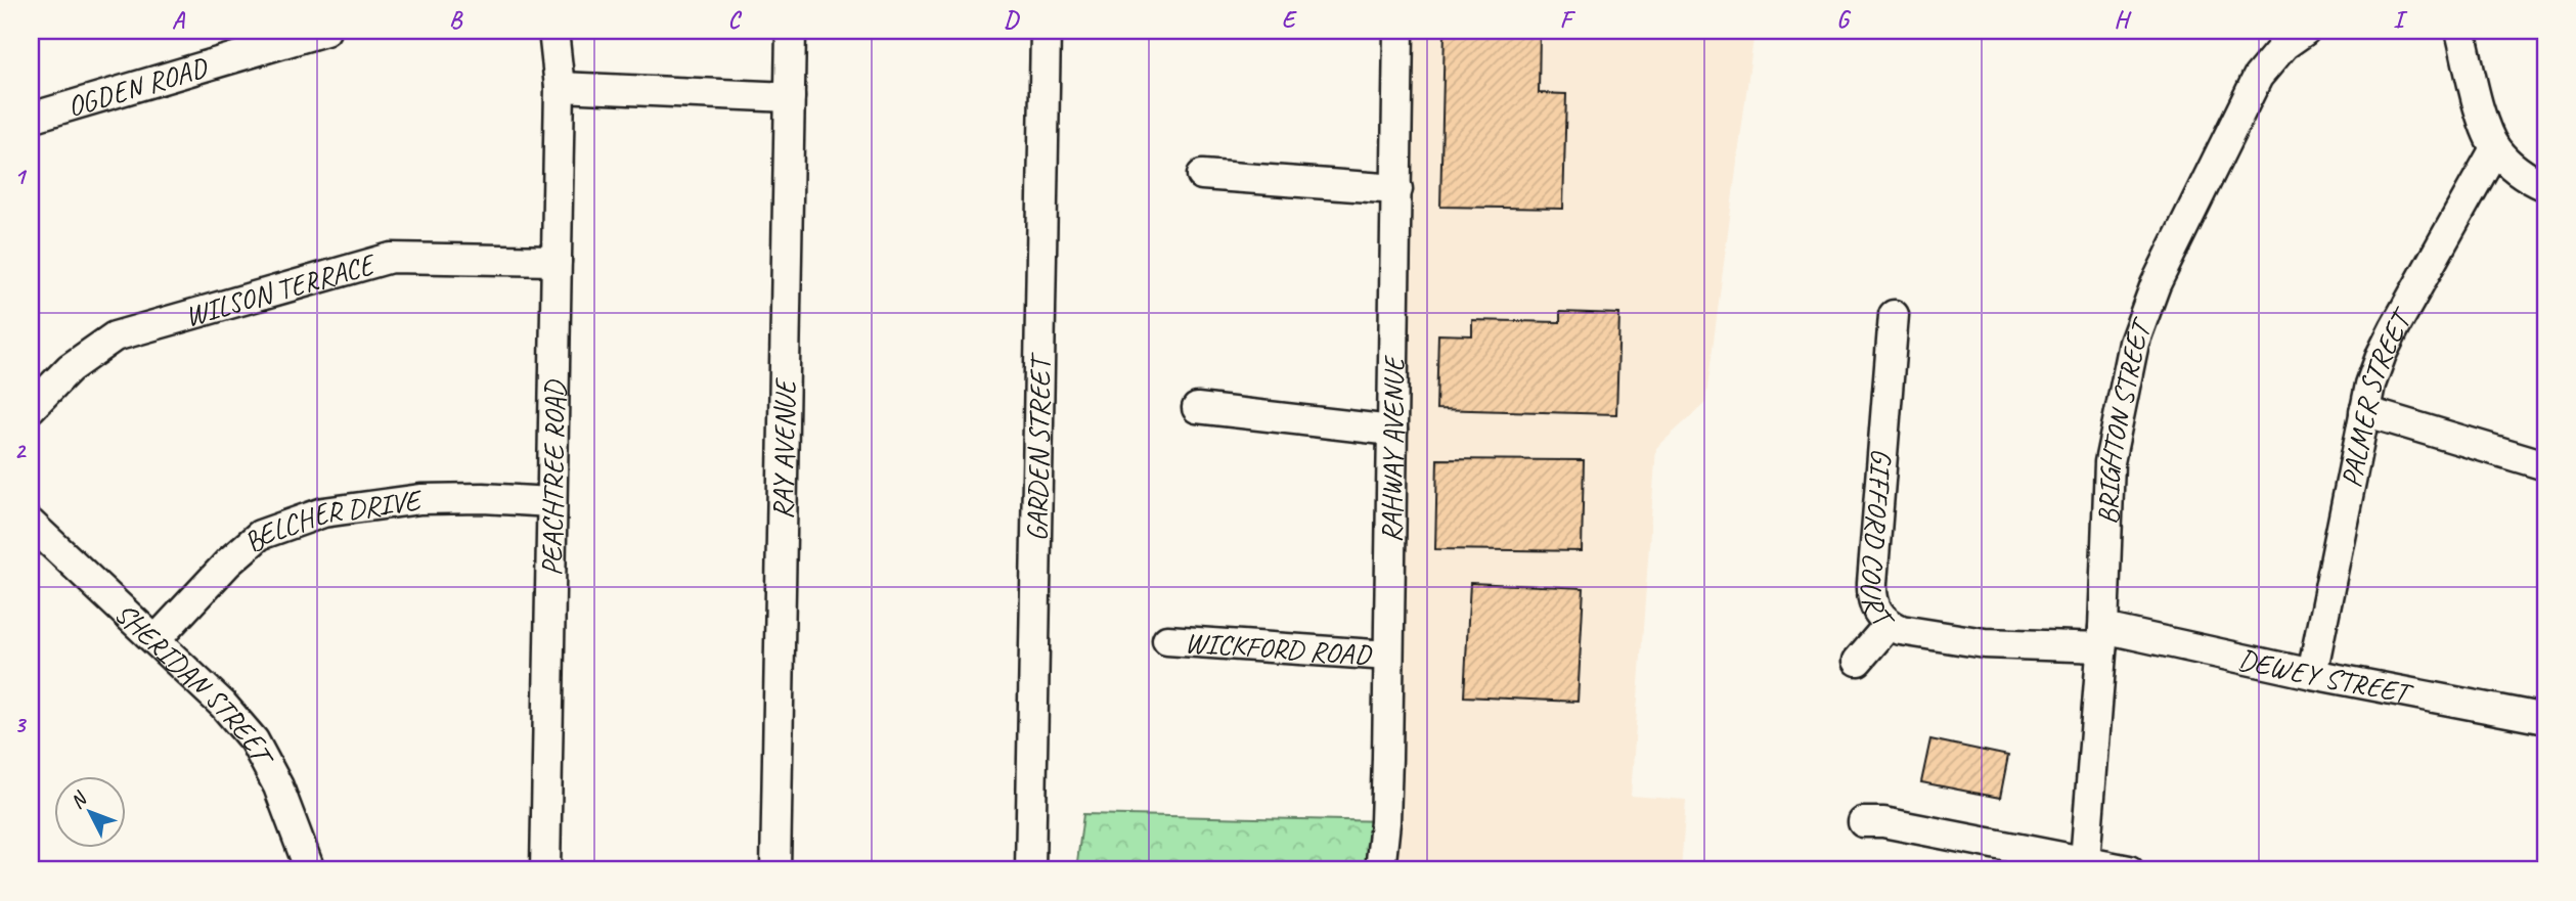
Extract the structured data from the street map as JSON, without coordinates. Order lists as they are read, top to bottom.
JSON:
{
  "streets": {
    "street": [
      "OGDEN ROAD",
      "WILSON TERRACE",
      "PALMER STREET",
      "BRIGHTON STREET",
      "RAY AVENUE",
      "GARDEN STREET",
      "RAHWAY AVENUE",
      "PEACHTREE ROAD",
      "BELCHER DRIVE",
      "GIFFORD COURT",
      "WICKFORD ROAD",
      "DEWEY STREET",
      "SHERIDAN STREET"
    ]
  },
  "crossings": [
    ["WILSON TERRACE", "PEACHTREE ROAD"],
    ["PALMER STREET", "DEWEY STREET"],
    ["BRIGHTON STREET", "GIFFORD COURT"],
    ["BRIGHTON STREET", "DEWEY STREET"],
    ["RAHWAY AVENUE", "WICKFORD ROAD"],
    ["PEACHTREE ROAD", "BELCHER DRIVE"],
    ["BELCHER DRIVE", "SHERIDAN STREET"],
    ["GIFFORD COURT", "DEWEY STREET"]
  ],
  "north": "top left",
  "grid": {
    "columns": [
      "A",
      "B",
      "C",
      "D",
      "E",
      "F",
      "G",
      "H",
      "I"
    ],
    "rows": ["1", "2", "3"]
  }
}
